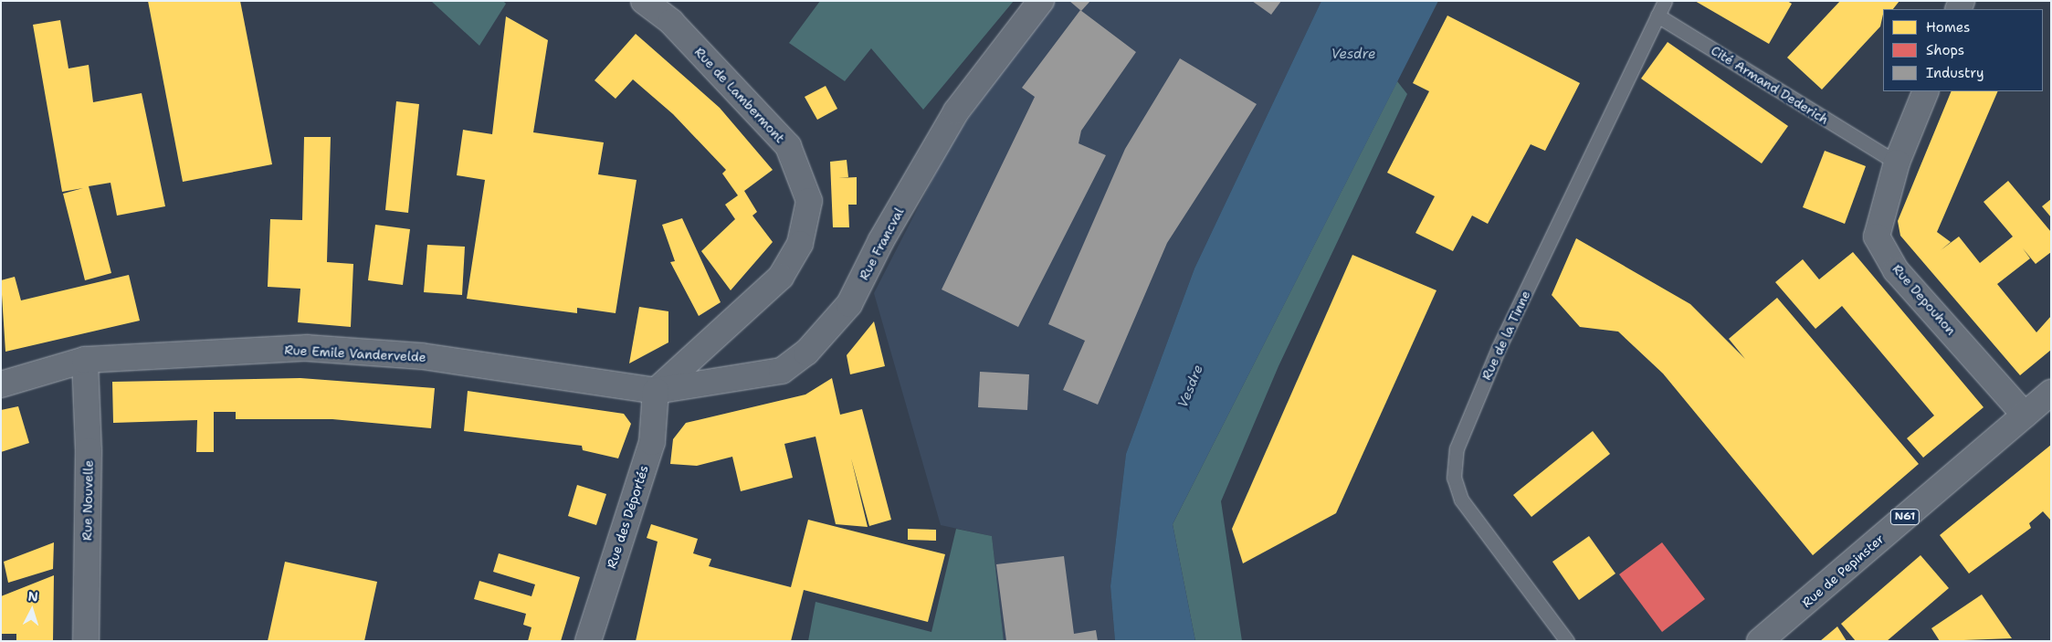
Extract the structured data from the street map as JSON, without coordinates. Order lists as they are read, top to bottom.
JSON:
{
  "streets": {
    "street": [
      "Rue de Lambermont",
      "Rue Francval",
      "Rue Depouhon",
      "Rue Emile Vandervelde",
      "Rue Nouvelle",
      "Rue des Déportés",
      "N61",
      "Rue de Pepinster"
    ],
    "lane": ["Cité Armand Dederich", "Rue de la Tinne"]
  },
  "crossings": [
    ["Cité Armand Dederich", "Rue Depouhon"],
    ["Cité Armand Dederich", "Rue de la Tinne"],
    ["Rue de Lambermont", "Rue Francval"],
    ["Rue de Lambermont", "Rue Emile Vandervelde"],
    ["Rue de Lambermont", "Rue des Déportés"],
    ["Rue Francval", "Rue Emile Vandervelde"],
    ["Rue Francval", "Rue des Déportés"],
    ["Rue Depouhon", "Rue de Pepinster"],
    ["Rue Emile Vandervelde", "Rue Nouvelle"],
    ["Rue Emile Vandervelde", "Rue des Déportés"]
  ],
  "water": ["Vesdre"],
  "legend": ["Homes", "Shops", "Industry"],
  "north": "top"
}
